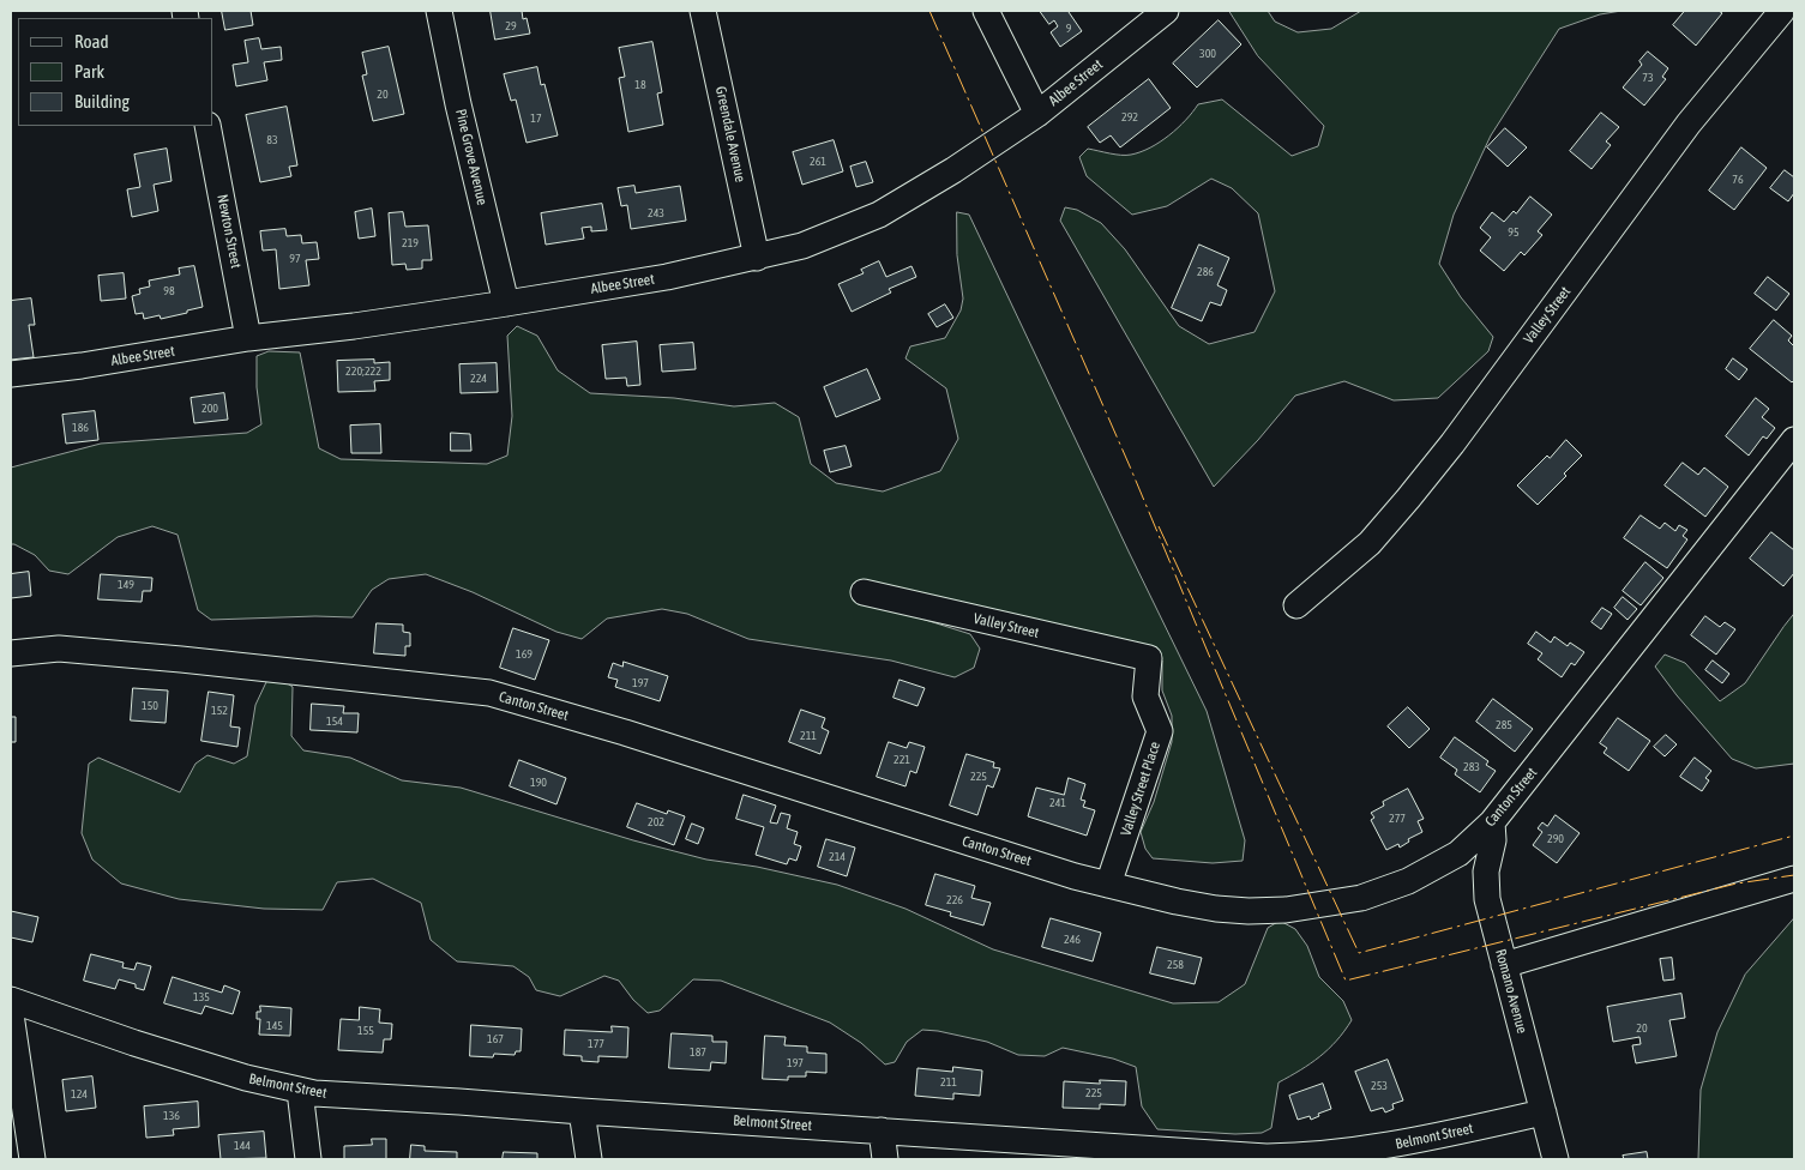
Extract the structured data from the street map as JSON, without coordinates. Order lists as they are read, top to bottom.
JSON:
{
  "streets": {
    "street": [
      "Albee Street",
      "Greendale Avenue",
      "Pine Grove Avenue",
      "Newton Street",
      "Valley Street",
      "Canton Street",
      "Valley Street Place",
      "Romano Avenue",
      "Belmont Street"
    ]
  },
  "crossings": [
    ["Albee Street", "Greendale Avenue"],
    ["Albee Street", "Pine Grove Avenue"],
    ["Albee Street", "Newton Street"],
    ["Valley Street", "Valley Street Place"],
    ["Canton Street", "Valley Street Place"],
    ["Canton Street", "Romano Avenue"],
    ["Romano Avenue", "Belmont Street"]
  ],
  "house_numbers": [
    "29",
    "9",
    "300",
    "73",
    "18",
    "20",
    "292",
    "17",
    "83",
    "261",
    "76",
    "243",
    "95",
    "219",
    "97",
    "286",
    "98",
    "220;222",
    "224",
    "200",
    "186",
    "149",
    "169",
    "197",
    "150",
    "152",
    "154",
    "285",
    "211",
    "221",
    "283",
    "225",
    "190",
    "241",
    "277",
    "202",
    "290",
    "214",
    "226",
    "246",
    "258",
    "135",
    "145",
    "20",
    "155",
    "167",
    "177",
    "187",
    "197",
    "211",
    "253",
    "225",
    "124",
    "136",
    "144"
  ],
  "legend": ["Road", "Park", "Building"]
}
